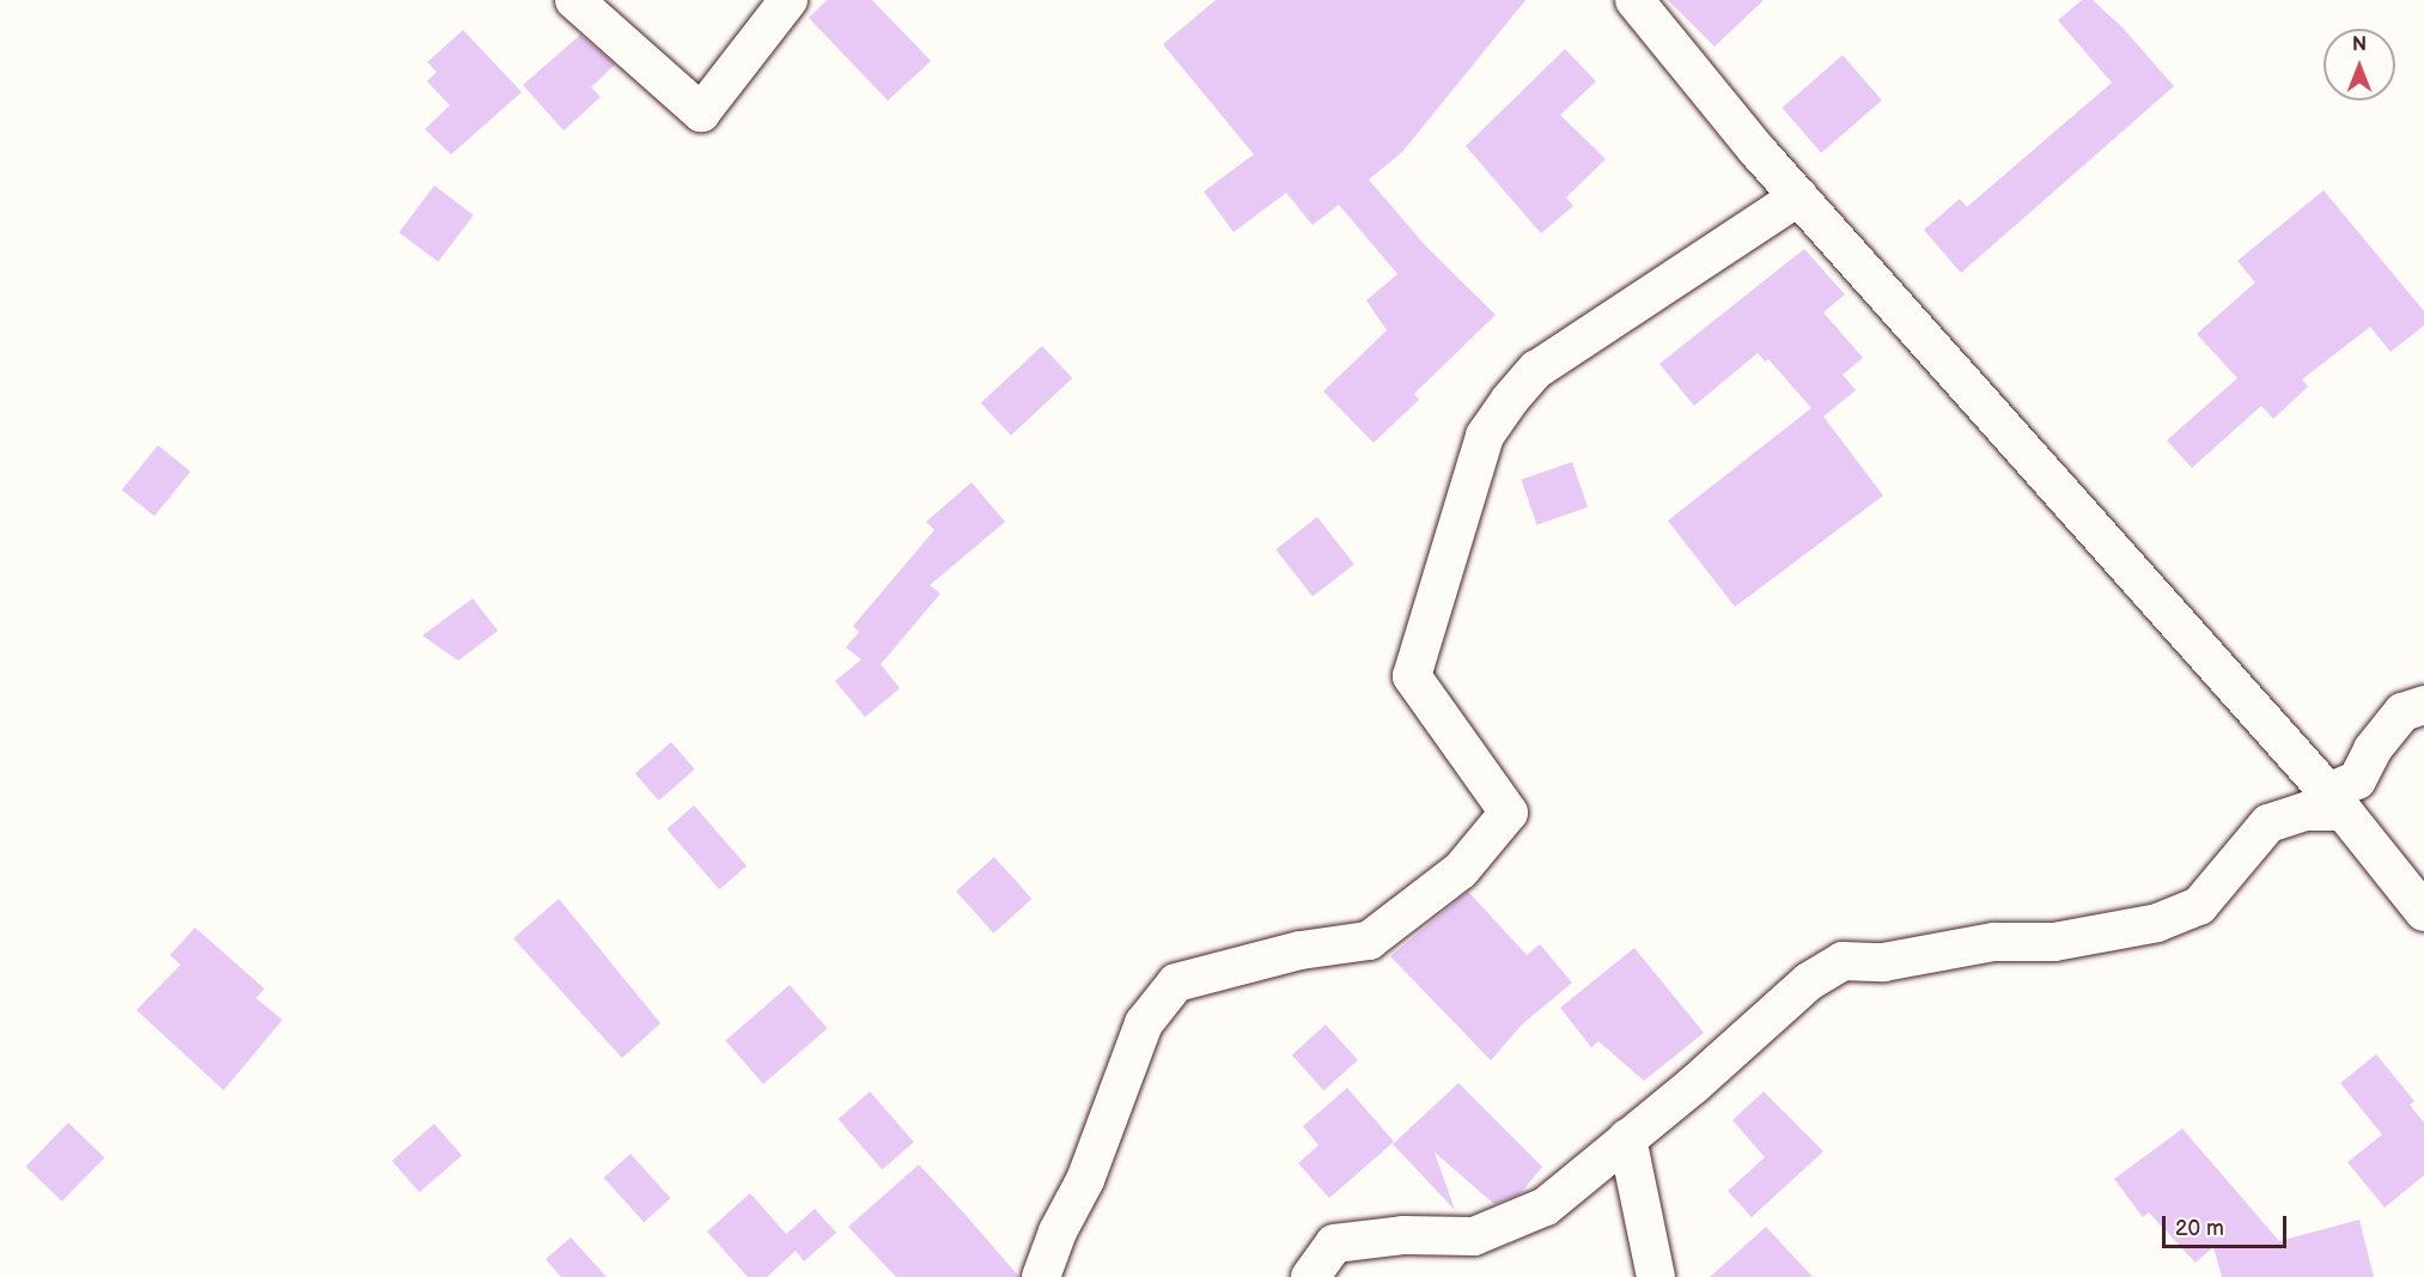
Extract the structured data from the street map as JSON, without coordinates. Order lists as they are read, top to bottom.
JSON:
{
  "scale_bar": "20 m",
  "north": "top"
}
